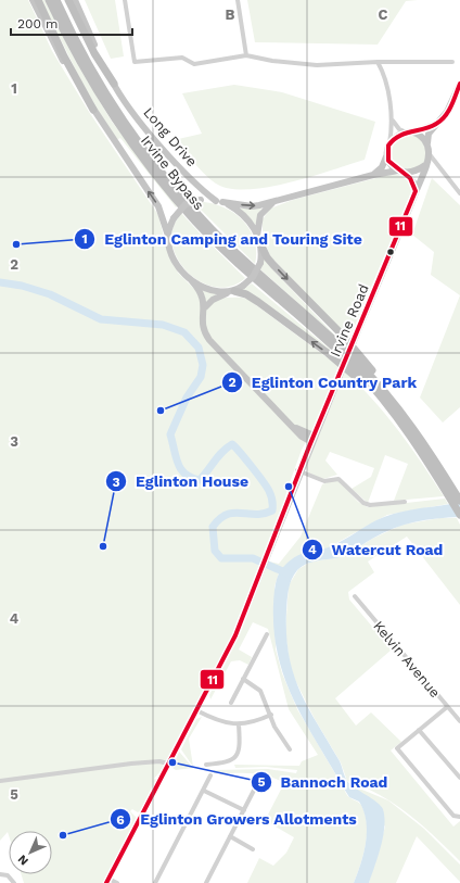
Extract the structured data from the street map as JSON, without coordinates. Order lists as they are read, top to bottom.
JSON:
{
  "streets": {
    "highway": ["Irvine Bypass"],
    "main road": ["Long Drive", "Irvine Road"],
    "street": ["Kelvin Avenue"]
  },
  "places": [
    "Eglinton Camping and Touring Site",
    "Eglinton Country Park",
    "Watercut Road",
    "Eglinton House",
    "Bannoch Road",
    "Eglinton Growers Allotments"
  ],
  "lines": ["transit line 11"],
  "scale_bar": "200 m",
  "north": "bottom left",
  "grid": {
    "columns": ["B", "C"],
    "rows": [
      "1",
      "2",
      "3",
      "4",
      "5"
    ]
  }
}
